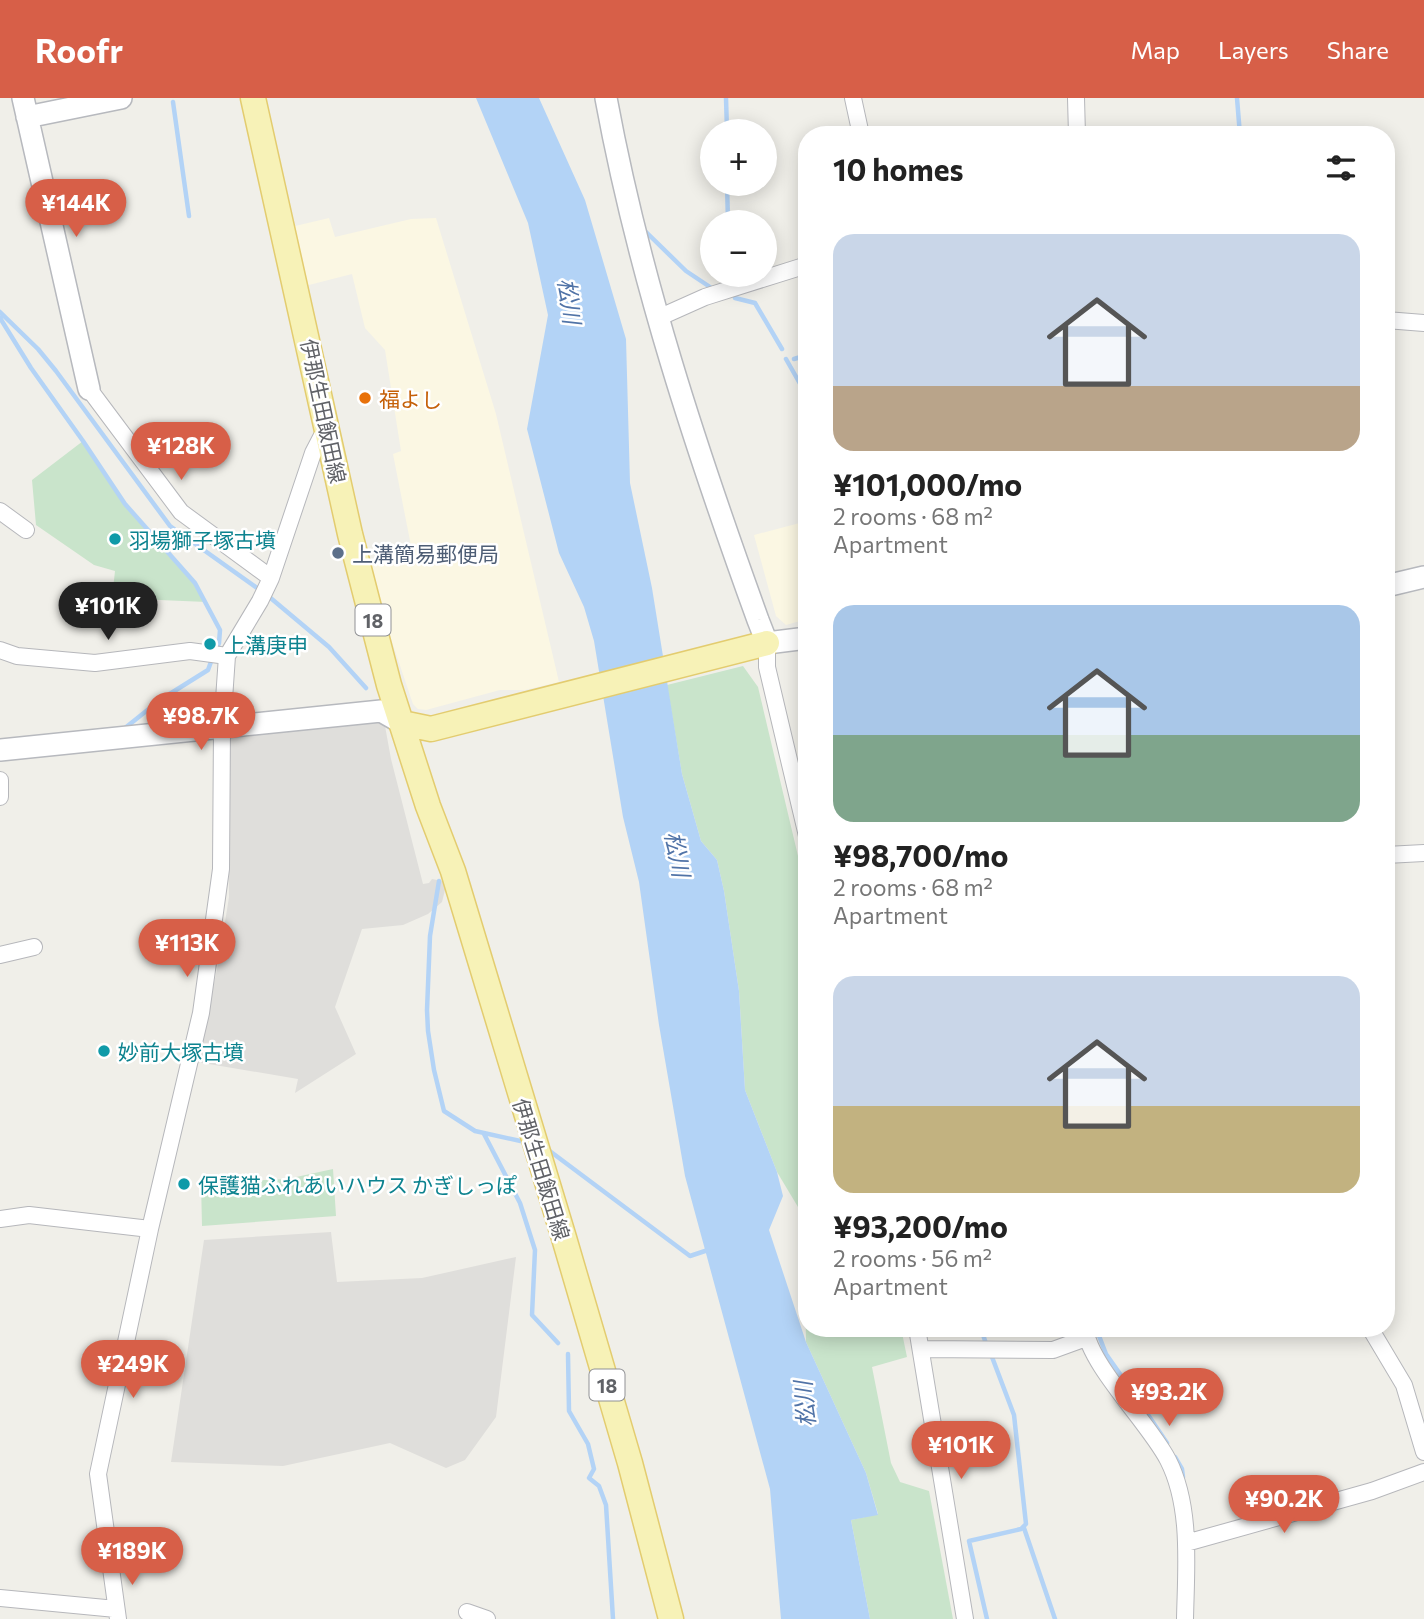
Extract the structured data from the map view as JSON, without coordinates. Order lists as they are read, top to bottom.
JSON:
{
  "streets": {
    "main road": ["伊那生田飯田線", "18"]
  },
  "water": ["松川"],
  "places": [
    "福よし",
    "羽場獅子塚古墳",
    "上溝簡易郵便局",
    "上溝庚申",
    "妙前大塚古墳",
    "保護猫ふれあいハウス かぎしっぽ"
  ],
  "page": {
    "header": "Roofr",
    "nav": ["Map", "Layers", "Share"],
    "map_buttons": ["+", "−"],
    "heading": "10 homes",
    "price": [
      "¥144K",
      "¥128K",
      "¥101K",
      "¥98.7K",
      "¥113K",
      "¥249K",
      "¥93.2K",
      "¥101K",
      "¥90.2K",
      "¥189K"
    ],
    "list": [
      {
        "name": "¥101,000/mo",
        "note": "2 rooms · 68 m² · Apartment"
      },
      {
        "name": "¥98,700/mo",
        "note": "2 rooms · 68 m² · Apartment"
      },
      {
        "name": "¥93,200/mo",
        "note": "2 rooms · 56 m² · Apartment"
      }
    ]
  }
}
